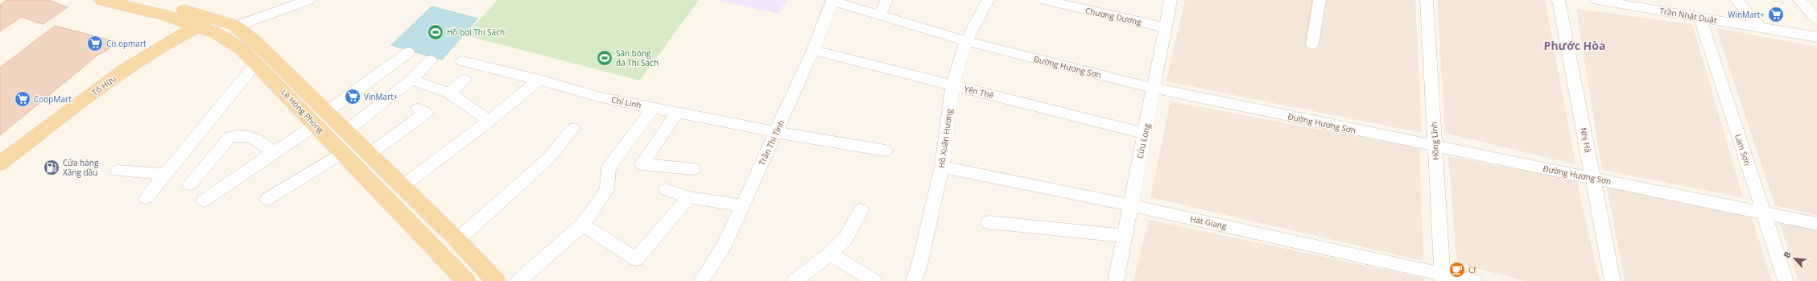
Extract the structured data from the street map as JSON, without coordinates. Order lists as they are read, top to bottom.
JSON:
{
  "streets": {
    "main road": ["Tố Hữu", "Lê Hồng Phong"],
    "street": [
      "Trần Nhật Duật",
      "Chương Dương",
      "Đường Hương Sơn",
      "Yên Thế",
      "Chí Linh",
      "Hồ Xuân Hương",
      "Nhị Hà",
      "Cửu Long",
      "Hồng Lĩnh",
      "Trần Thị Tính",
      "Lam Sơn",
      "Hát Giang"
    ]
  },
  "crossings": [
    ["Trần Nhật Duật", "Lam Sơn"],
    ["Chương Dương", "Cửu Long"],
    ["Đường Hương Sơn", "Hồ Xuân Hương"],
    ["Đường Hương Sơn", "Nhị Hà"],
    ["Đường Hương Sơn", "Cửu Long"],
    ["Đường Hương Sơn", "Hồng Lĩnh"],
    ["Đường Hương Sơn", "Trần Thị Tính"],
    ["Đường Hương Sơn", "Lam Sơn"],
    ["Tố Hữu", "Lê Hồng Phong"],
    ["Yên Thế", "Hồ Xuân Hương"],
    ["Yên Thế", "Cửu Long"],
    ["Yên Thế", "Trần Thị Tính"],
    ["Chí Linh", "Trần Thị Tính"],
    ["Hồ Xuân Hương", "Hát Giang"],
    ["Cửu Long", "Hát Giang"],
    ["Hồng Lĩnh", "Hát Giang"]
  ],
  "districts": ["Phước Hòa"],
  "places": {
    "supermarket": [
      "WinMart+",
      "Co.opmart",
      "VinMart+",
      "CoopMart"
    ],
    "sports": ["Hồ bơi Thi Sách", "Sân bóng đá Thi Sách"],
    "fuel station": ["Cửa hàng Xăng dầu"],
    "cafe": ["Cf"]
  },
  "north": "top left"
}
